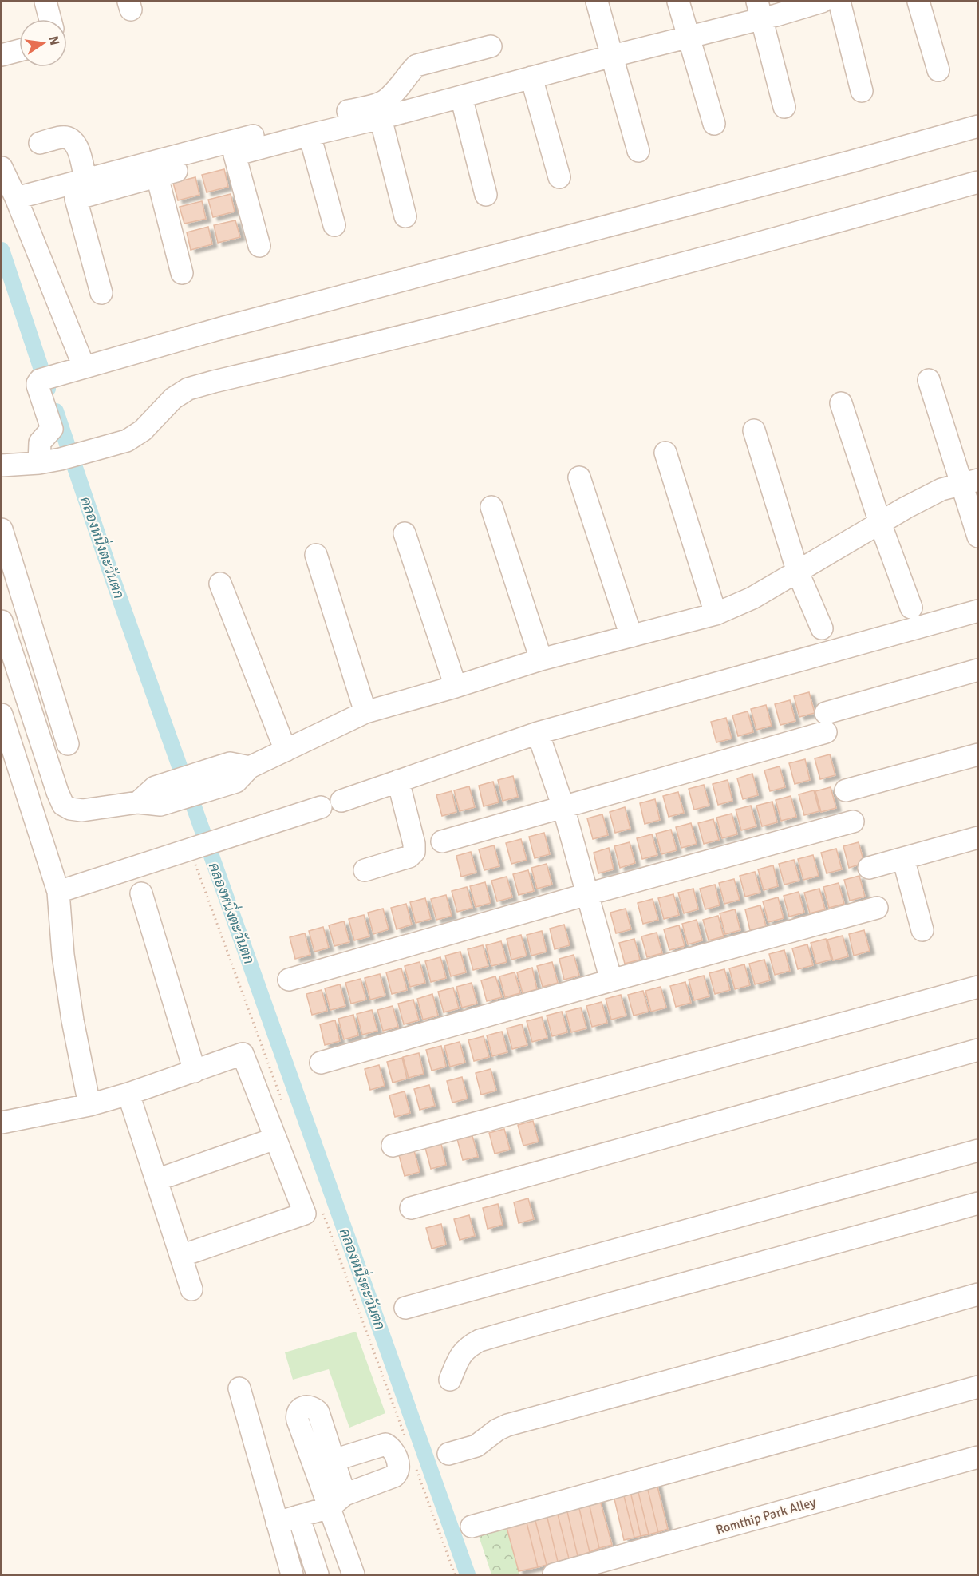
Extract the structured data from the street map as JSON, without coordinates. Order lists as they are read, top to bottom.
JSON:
{
  "streets": {
    "street": ["Romthip Park Alley"]
  },
  "water": ["คลองหนึ่งตะวันตก"],
  "north": "right"
}
